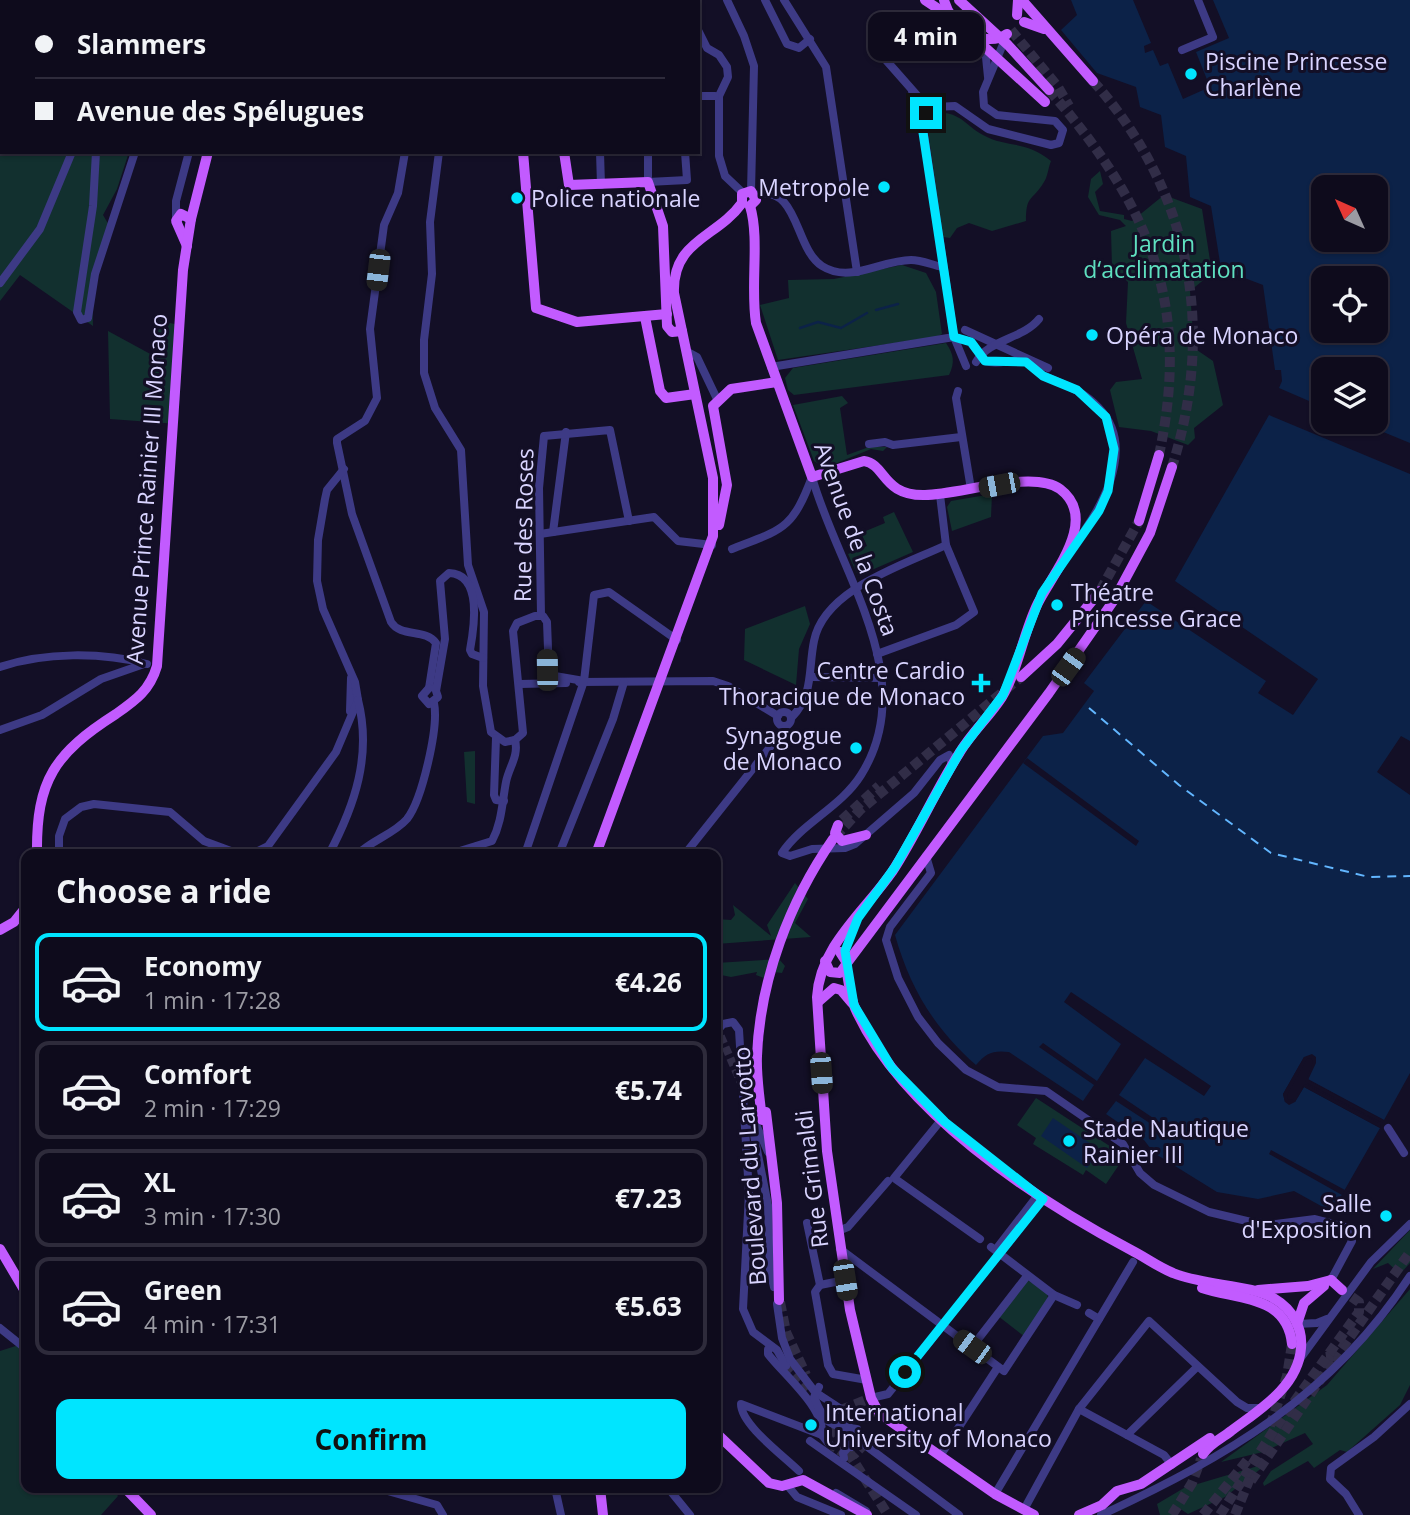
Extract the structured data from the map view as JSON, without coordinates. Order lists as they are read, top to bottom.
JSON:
{
  "streets": {
    "main road": [
      "Avenue Prince Rainier III Monaco",
      "Avenue de la Costa",
      "Boulevard du Larvotto",
      "Rue Grimaldi"
    ],
    "street": ["Rue des Roses"]
  },
  "parks": ["Jardin d‘acclimatation"],
  "places": {
    "other": [
      "Piscine Princesse Charlène",
      "Metropole",
      "Police nationale",
      "Opéra de Monaco",
      "Théatre Princesse Grace",
      "Synagogue de Monaco",
      "Stade Nautique Rainier III",
      "Salle d'Exposition",
      "International University of Monaco"
    ],
    "health": ["Centre Cardio Thoracique de Monaco"]
  },
  "north": "top left",
  "page": {
    "banner": ["Slammers", "Avenue des Spélugues"],
    "bubble": "4 min",
    "heading": "Choose a ride",
    "list": [
      {
        "name": "Economy",
        "note": "1 min · 17:28",
        "value": "€4.26"
      },
      {
        "name": "Comfort",
        "note": "2 min · 17:29",
        "value": "€5.74"
      },
      {
        "name": "XL",
        "note": "3 min · 17:30",
        "value": "€7.23"
      },
      {
        "name": "Green",
        "note": "4 min · 17:31",
        "value": "€5.63"
      }
    ],
    "buttons": "Confirm"
  }
}
